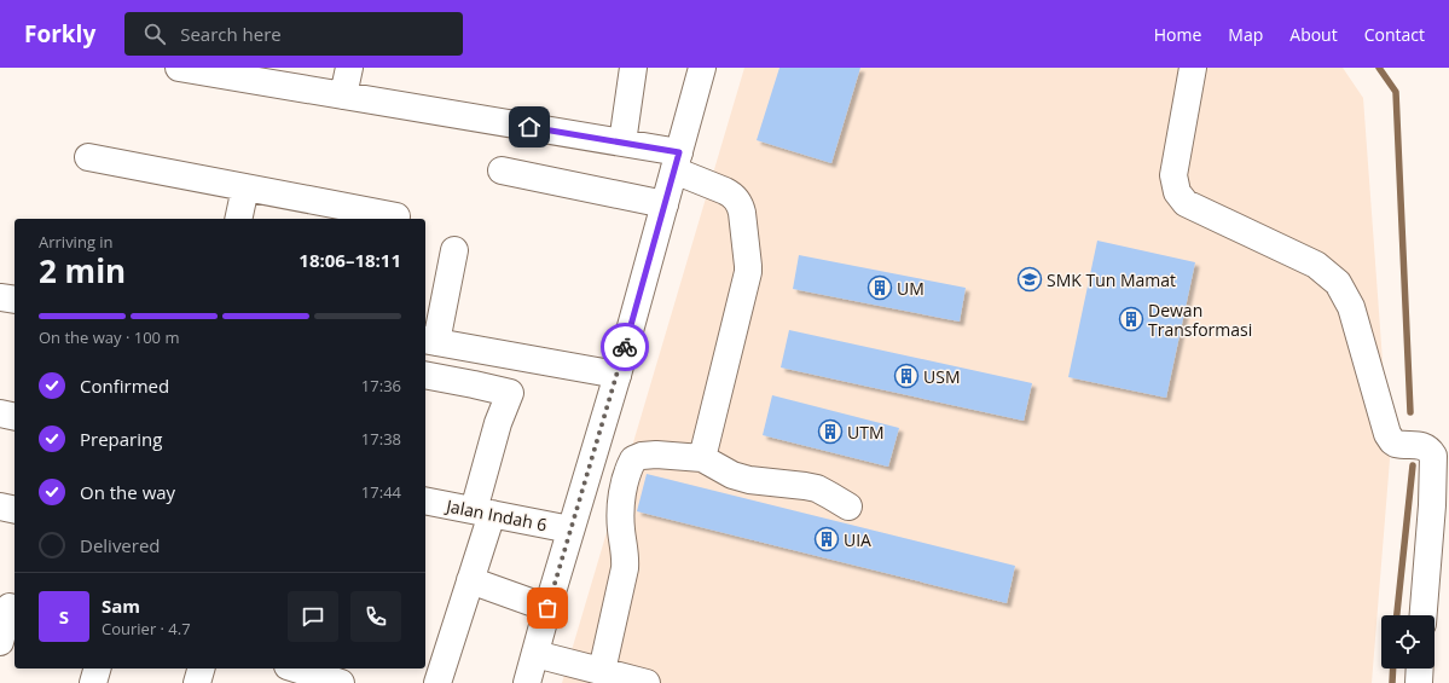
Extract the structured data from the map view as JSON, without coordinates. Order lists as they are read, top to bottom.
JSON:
{
  "streets": {
    "main road": ["Jalan Indah 6"]
  },
  "places": {
    "school or university": ["SMK Tun Mamat"],
    "building": [
      "UM",
      "Dewan Transformasi",
      "USM",
      "UTM",
      "UIA"
    ]
  },
  "page": {
    "header": "Forkly",
    "search": "Search here",
    "nav": [
      "Home",
      "Map",
      "About",
      "Contact"
    ],
    "heading": ["2 min", "Arriving in", "18:06–18:11"],
    "panel": ["Sam", "Courier · 4.7"],
    "bar": "On the way · 100 m",
    "list": [
      ["Confirmed", "17:36"],
      ["Preparing", "17:38"],
      ["On the way", "17:44"],
      "Delivered"
    ],
    "round": "S"
  }
}
